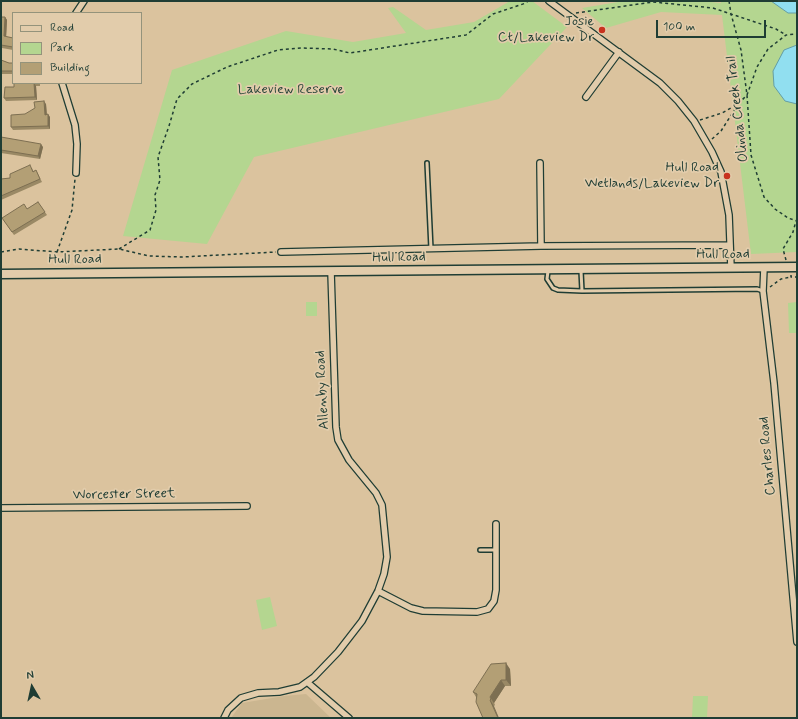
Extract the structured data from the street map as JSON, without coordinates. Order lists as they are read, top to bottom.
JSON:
{
  "streets": {
    "main road": ["Hull Road"],
    "street": ["Allenby Road", "Charles Road", "Worcester Street"],
    "path": ["Olinda Creek Trail"]
  },
  "crossings": [
    ["Olinda Creek Trail", "Hull Road"],
    ["Hull Road", "Allenby Road"],
    ["Hull Road", "Charles Road"]
  ],
  "parks": ["Lakeview Reserve"],
  "places": ["Josie Ct/Lakeview Dr", "Hull Road Wetlands/Lakeview Dr"],
  "legend": ["Road", "Park", "Building"],
  "scale_bar": "100 m",
  "north": "top"
}
